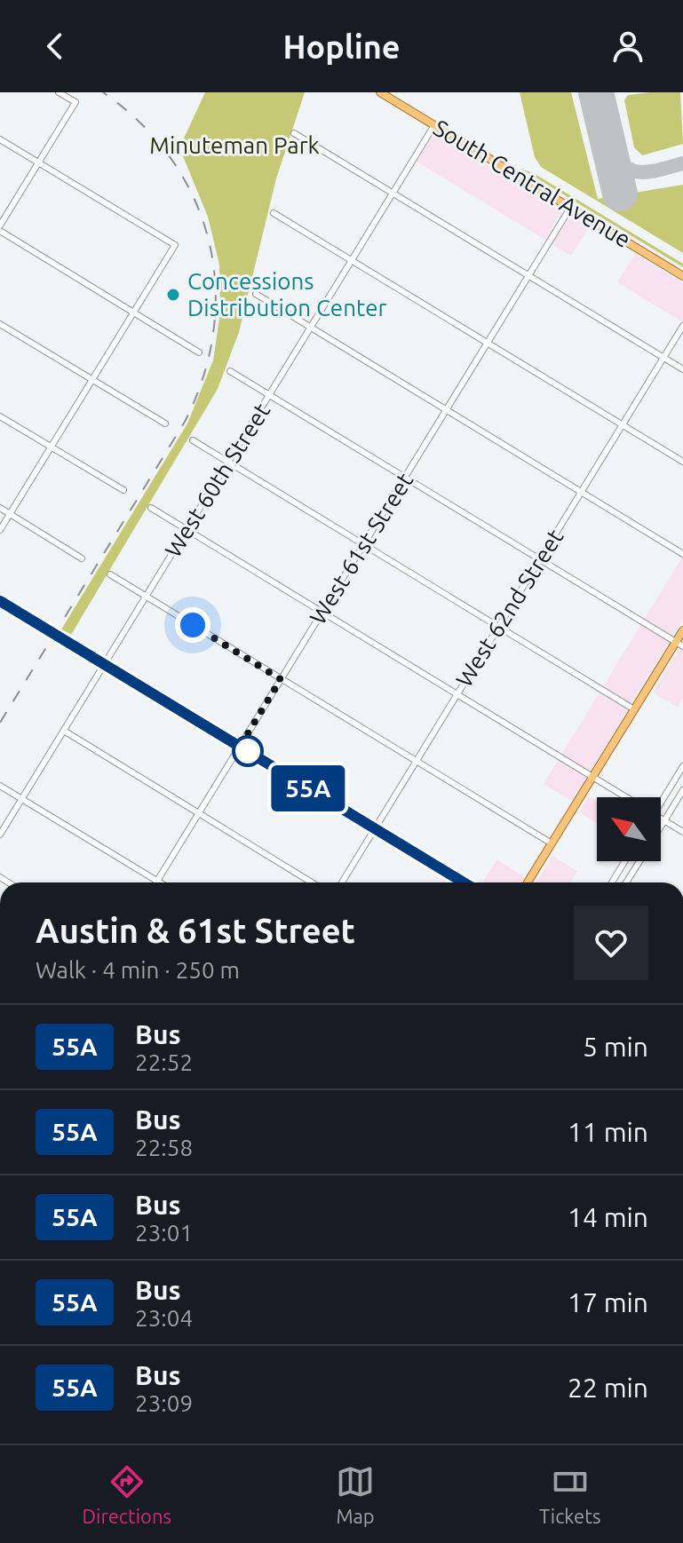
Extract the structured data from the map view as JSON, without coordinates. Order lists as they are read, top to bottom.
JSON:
{
  "streets": {
    "main road": ["South Central Avenue"],
    "street": ["West 60th Street", "West 61st Street", "West 62nd Street"]
  },
  "crossings": [
    ["South Central Avenue", "West 60th Street"],
    ["South Central Avenue", "West 61st Street"]
  ],
  "parks": ["Minuteman Park"],
  "places": ["Concessions Distribution Center"],
  "lines": ["bus line 55A"],
  "north": "top left",
  "page": {
    "header": "Hopline",
    "on_map": "55A",
    "heading": ["Austin & 61st Street", "Walk · 4 min · 250 m"],
    "list": [
      {
        "mark": "55A",
        "name": "Bus",
        "note": "22:52",
        "value": "5 min"
      },
      {
        "mark": "55A",
        "name": "Bus",
        "note": "22:58",
        "value": "11 min"
      },
      {
        "mark": "55A",
        "name": "Bus",
        "note": "23:01",
        "value": "14 min"
      },
      {
        "mark": "55A",
        "name": "Bus",
        "note": "23:04",
        "value": "17 min"
      },
      {
        "mark": "55A",
        "name": "Bus",
        "note": "23:09",
        "value": "22 min"
      }
    ],
    "tabs": ["Directions", "Map", "Tickets"]
  }
}
